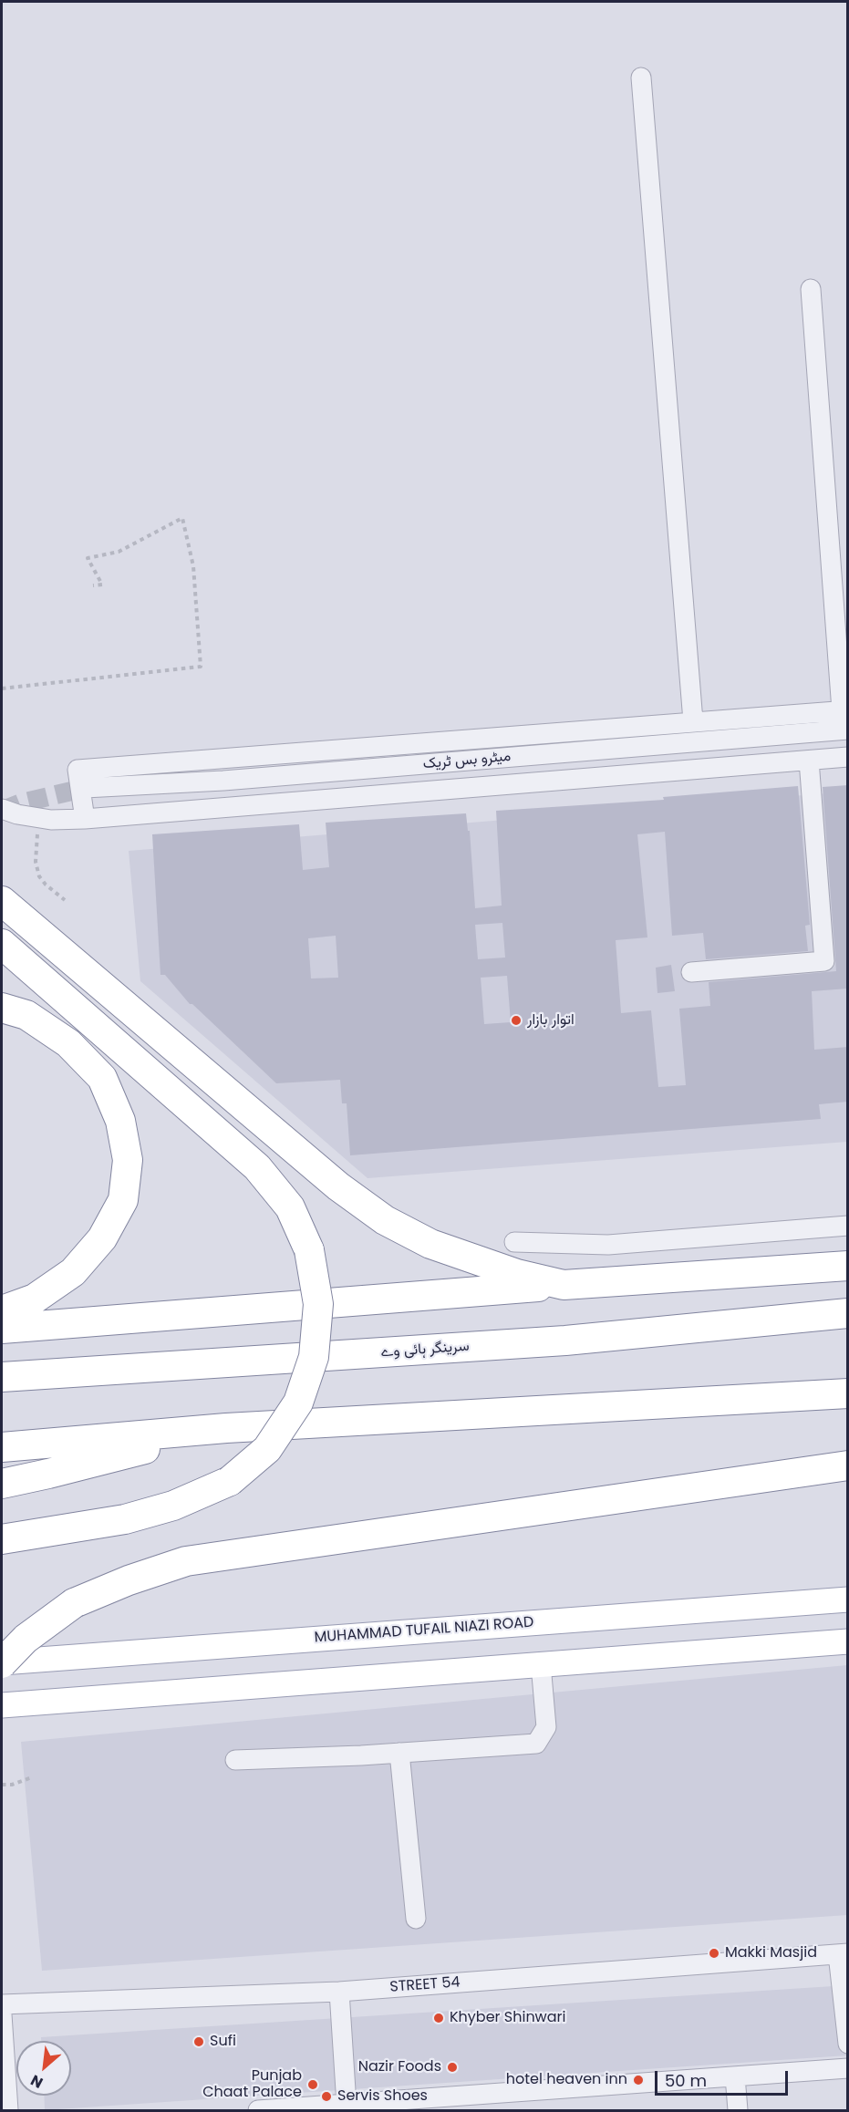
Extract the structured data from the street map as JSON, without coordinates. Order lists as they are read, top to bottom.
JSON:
{
  "streets": {
    "highway": ["سرینگر ہائی وے"],
    "main road": ["MUHAMMAD TUFAIL NIAZI ROAD"],
    "street": ["میٹرو بس ٹریک", "STREET 54"]
  },
  "places": [
    "اتوار بازار",
    "Makki Masjid",
    "Khyber Shinwari",
    "Sufi",
    "Nazir Foods",
    "hotel heaven inn",
    "Punjab Chaat Palace",
    "Servis Shoes"
  ],
  "scale_bar": "50 m",
  "north": "bottom left"
}
